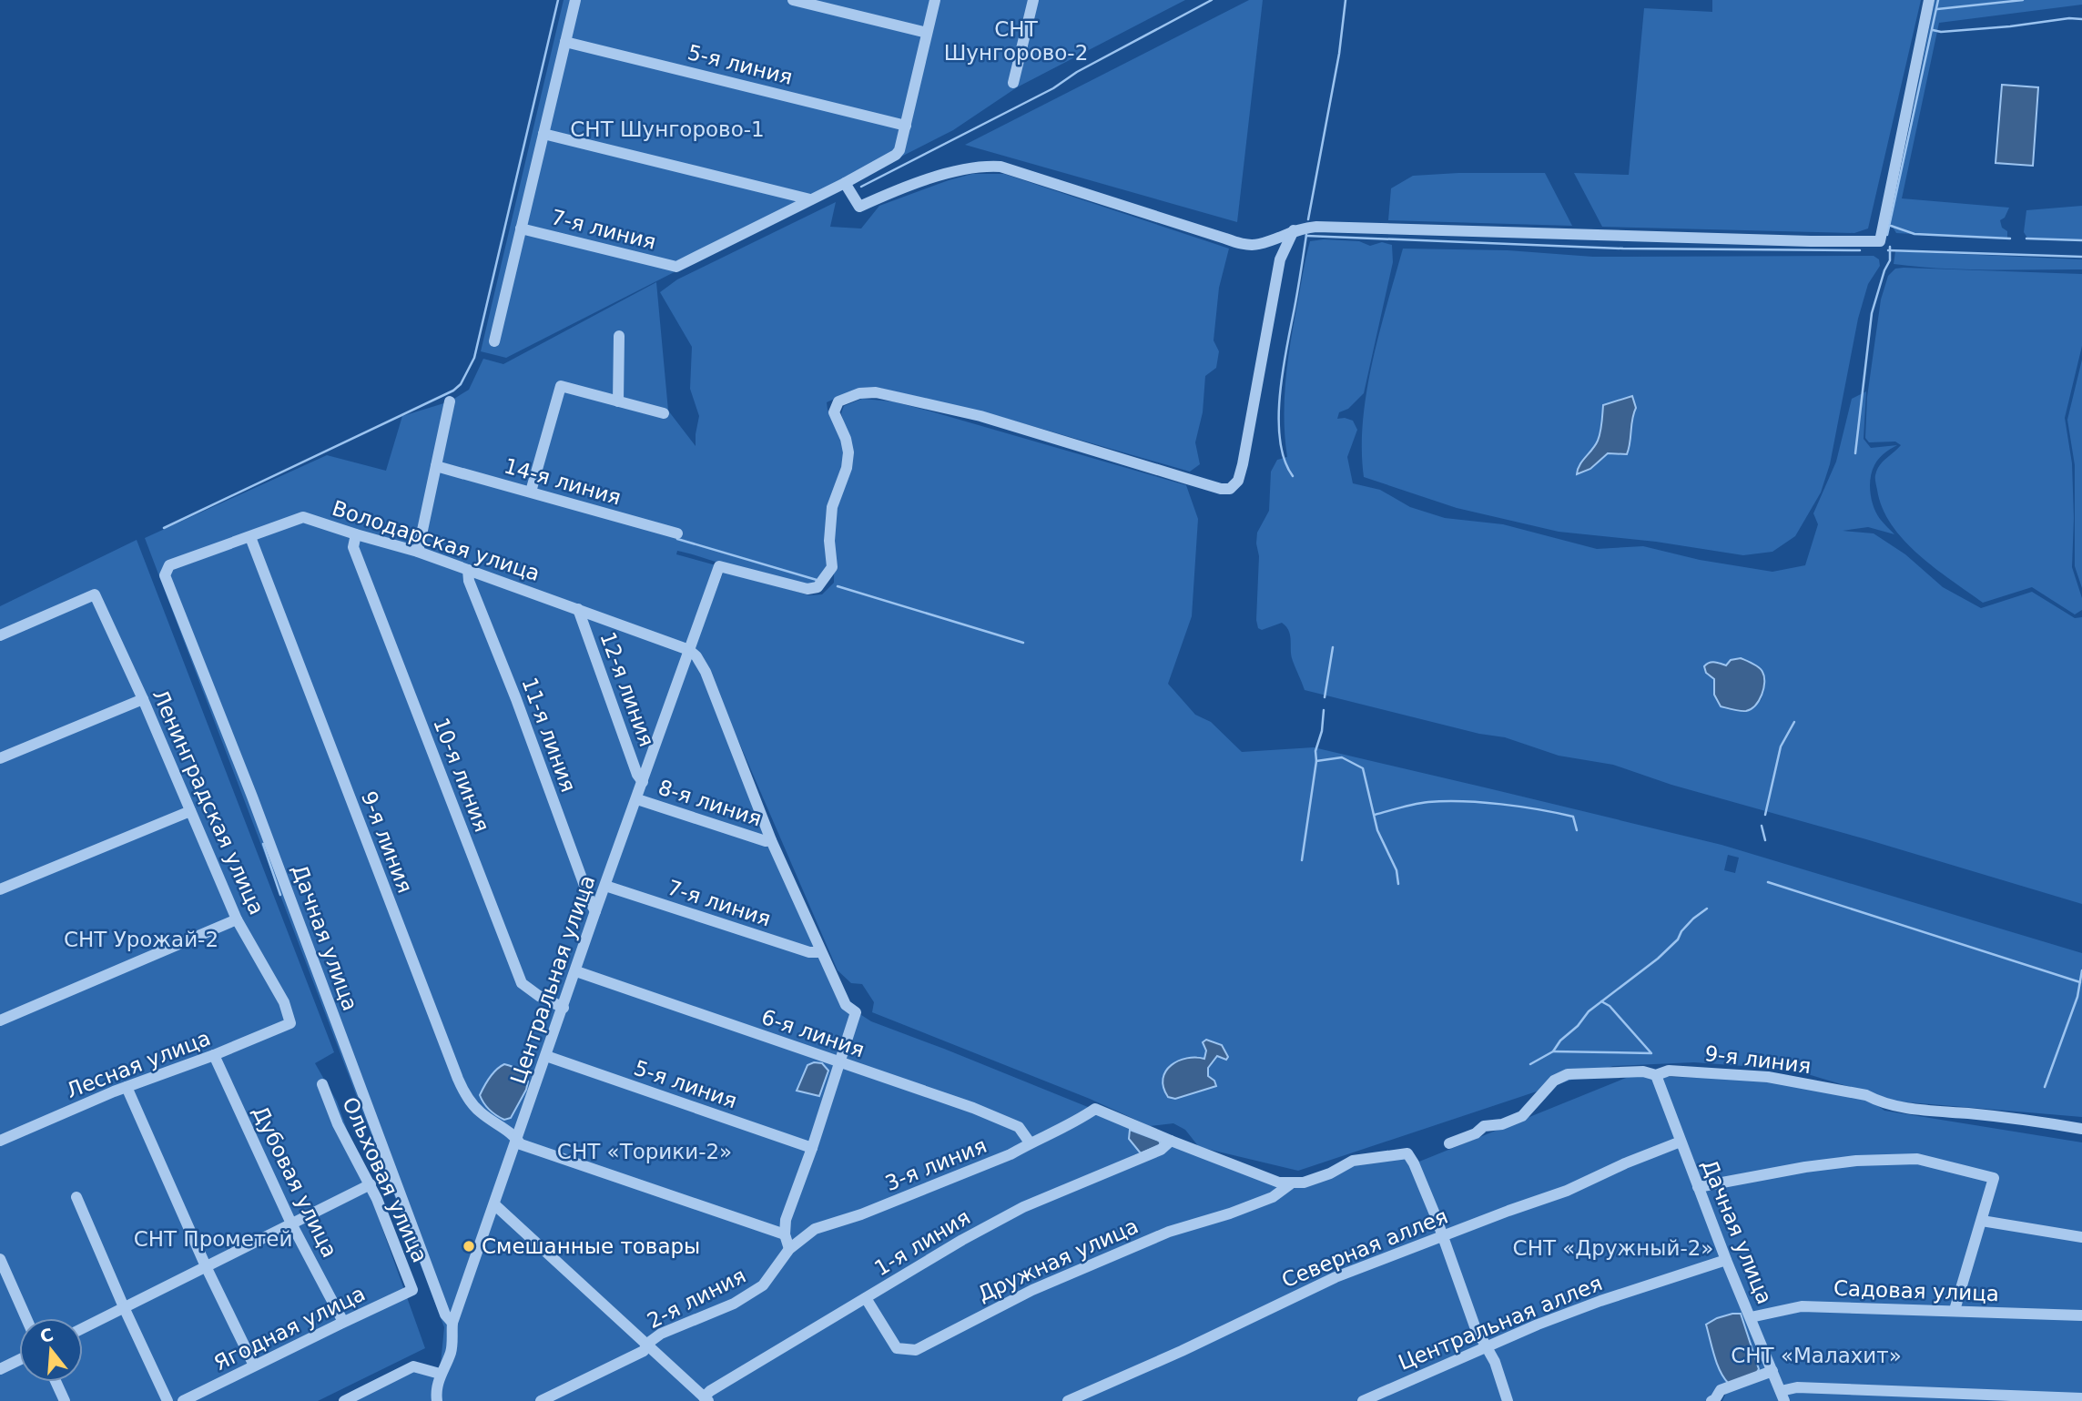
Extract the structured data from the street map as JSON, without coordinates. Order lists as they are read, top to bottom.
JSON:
{
  "streets": {
    "street": [
      "5-я линия",
      "7-я линия",
      "14-я линия",
      "Володарская улица",
      "12-я линия",
      "11-я линия",
      "10-я линия",
      "Ленинградская улица",
      "8-я линия",
      "9-я линия",
      "Дачная улица",
      "Центральная улица",
      "6-я линия",
      "Лесная улица",
      "3-я линия",
      "Ольховая улица",
      "Дубовая улица",
      "1-я линия",
      "Северная аллея",
      "Дружная улица",
      "Садовая улица",
      "2-я линия",
      "Центральная аллея",
      "Ягодная улица"
    ]
  },
  "crossings": [
    ["5-я линия", "Центральная улица"],
    ["7-я линия", "Центральная улица"],
    ["Володарская улица", "12-я линия"],
    ["Володарская улица", "11-я линия"],
    ["Володарская улица", "10-я линия"],
    ["Володарская улица", "9-я линия"],
    ["Володарская улица", "Дачная улица"],
    ["Володарская улица", "Центральная улица"],
    ["12-я линия", "Центральная улица"],
    ["11-я линия", "Центральная улица"],
    ["10-я линия", "Центральная улица"],
    ["Ленинградская улица", "Лесная улица"],
    ["8-я линия", "Центральная улица"],
    ["9-я линия", "Дачная улица"],
    ["9-я линия", "Центральная улица"],
    ["Дачная улица", "Центральная улица"],
    ["Дачная улица", "Северная аллея"],
    ["Дачная улица", "Садовая улица"],
    ["Дачная улица", "Центральная аллея"],
    ["Центральная улица", "6-я линия"],
    ["6-я линия", "3-я линия"],
    ["Лесная улица", "Дубовая улица"],
    ["3-я линия", "1-я линия"],
    ["3-я линия", "2-я линия"],
    ["Ольховая улица", "Ягодная улица"],
    ["Дубовая улица", "Ягодная улица"],
    ["1-я линия", "Дружная улица"]
  ],
  "parks": [
    "СНТ Шунгорово-2",
    "СНТ Шунгорово-1",
    "СНТ Урожай-2",
    "СНТ «Торики-2»",
    "СНТ Прометей",
    "СНТ «Дружный-2»",
    "СНТ «Малахит»"
  ],
  "places": ["Смешанные товары"],
  "north": "top"
}
